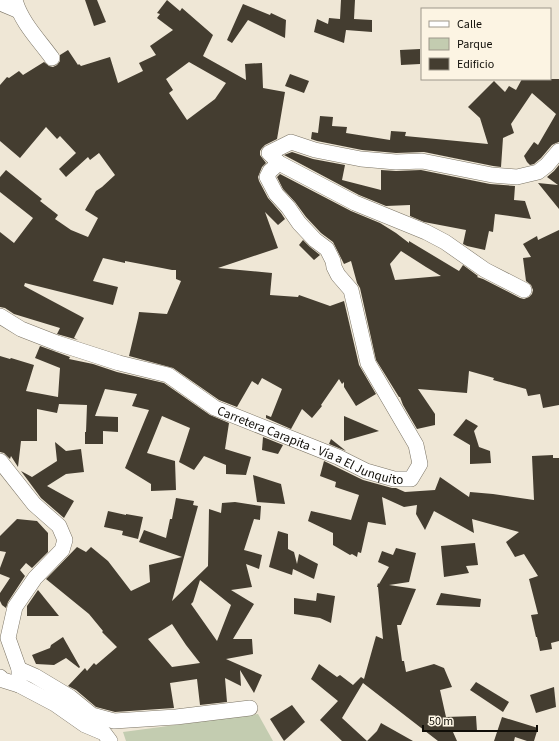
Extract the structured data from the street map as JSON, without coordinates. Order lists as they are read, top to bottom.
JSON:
{
  "streets": {
    "street": ["Carretera Carapita - Vía a El Junquito"]
  },
  "legend": ["Calle", "Parque", "Edificio"],
  "scale_bar": "50 m"
}
